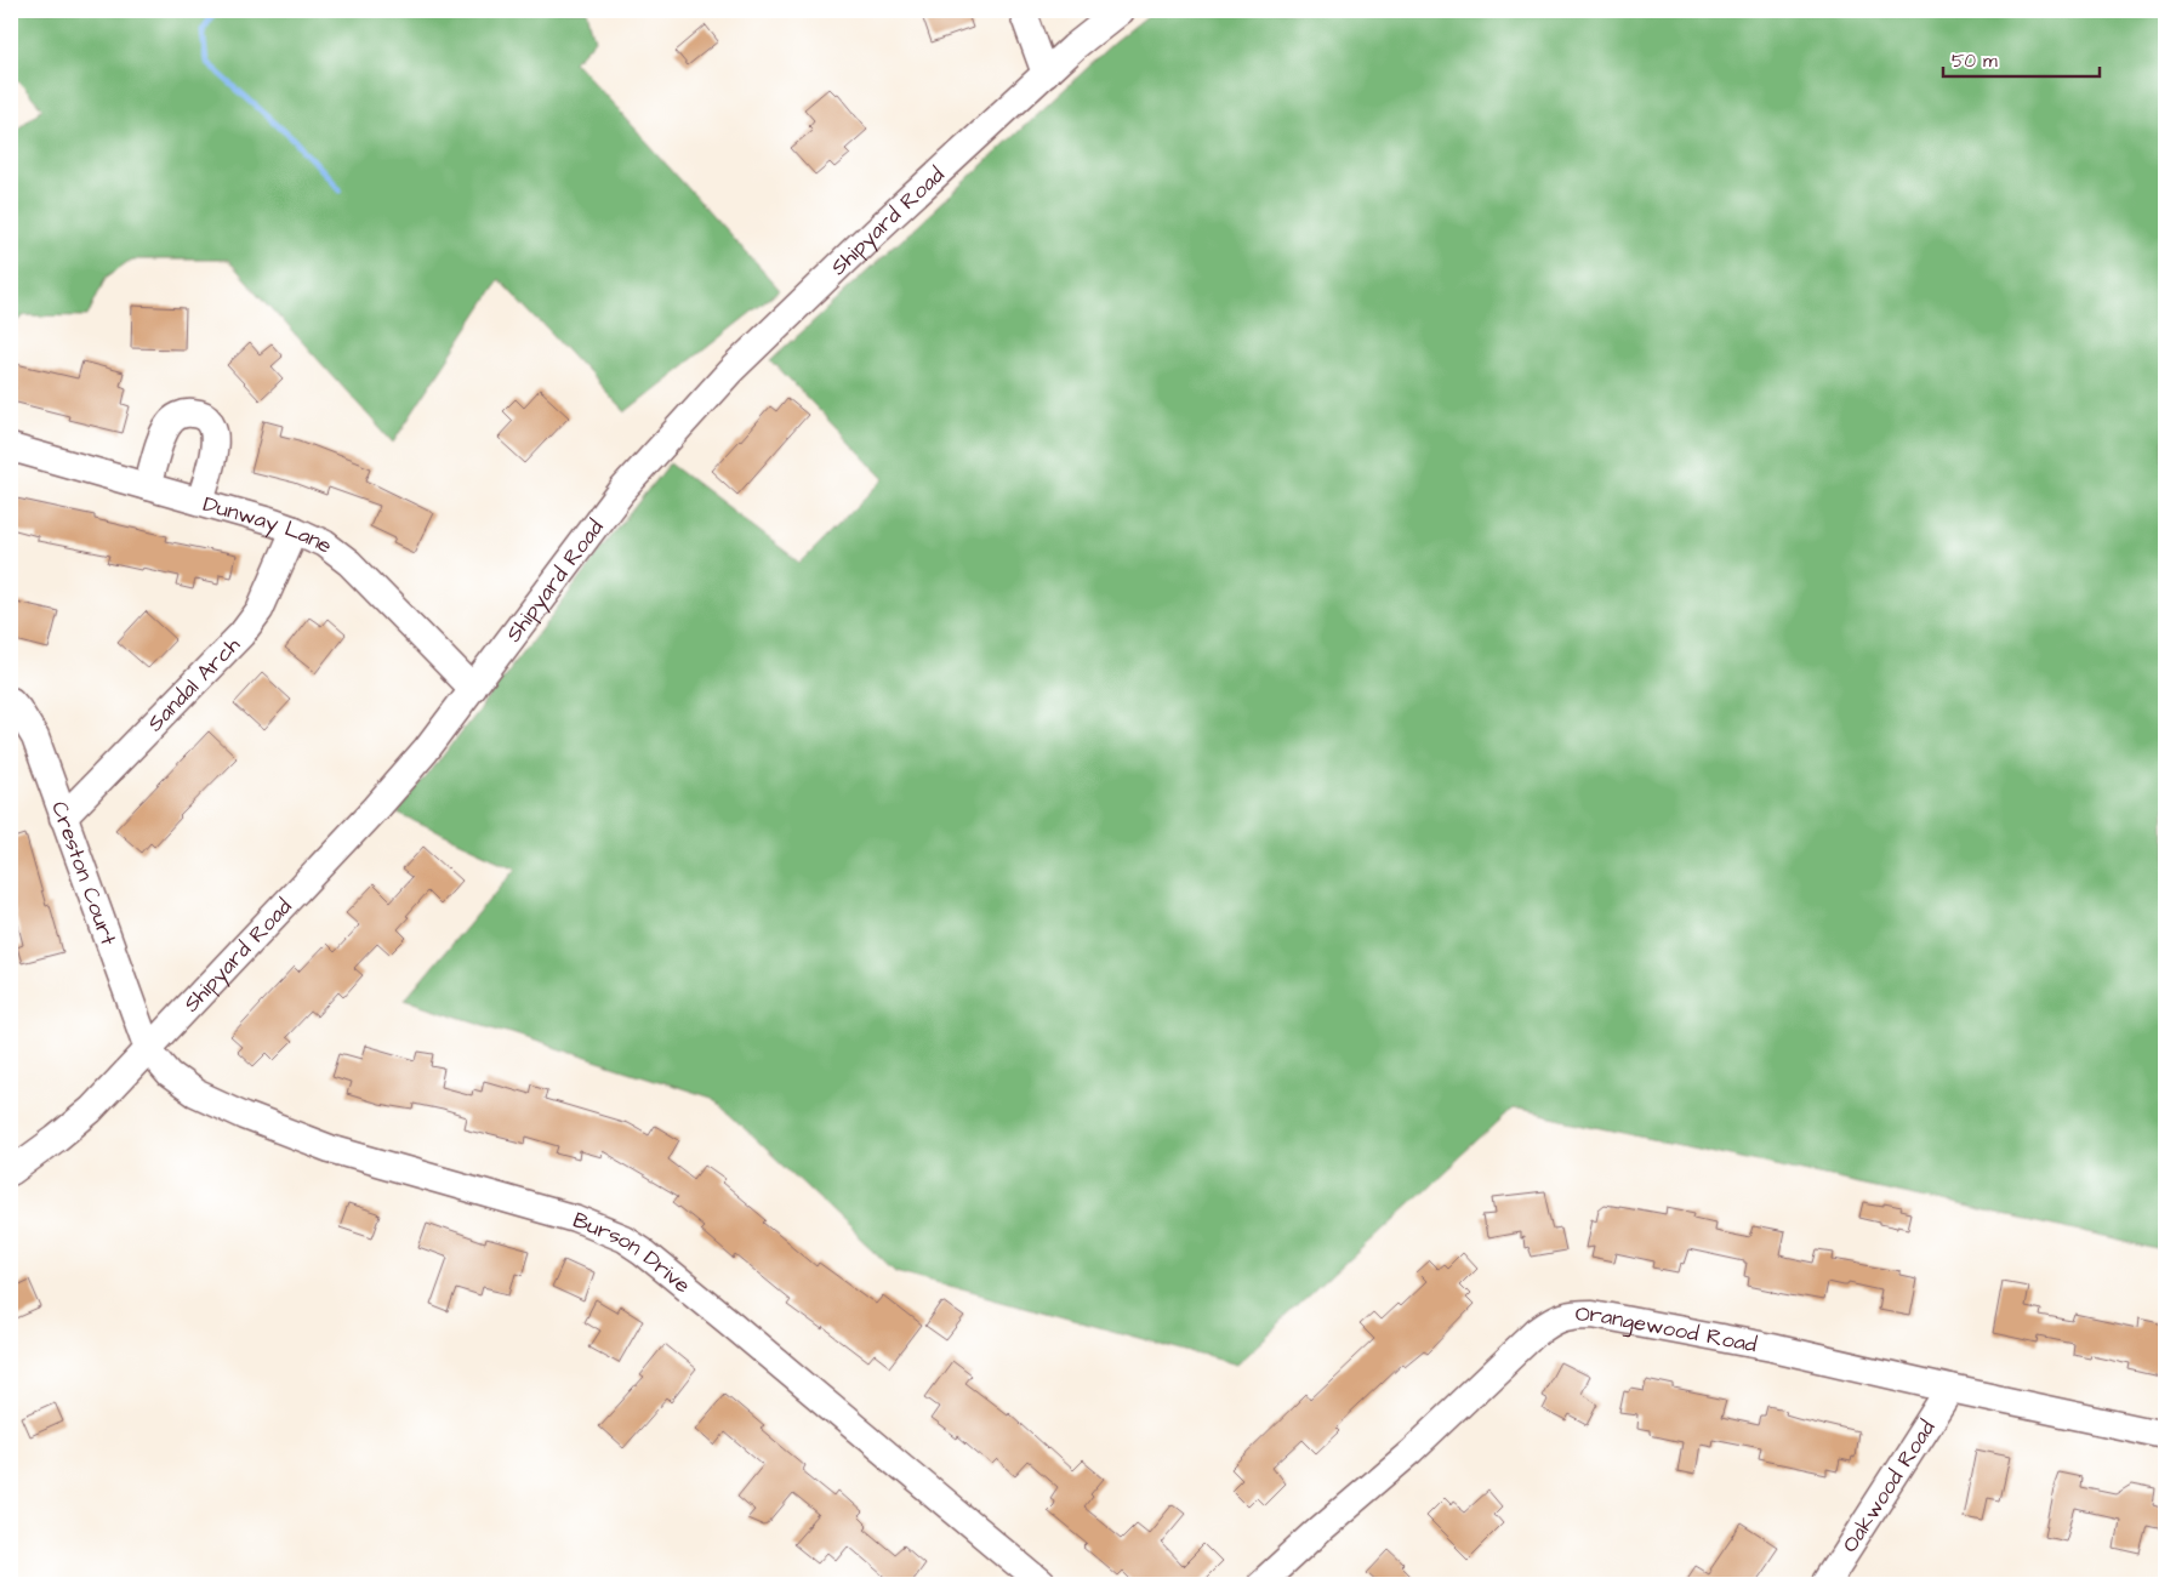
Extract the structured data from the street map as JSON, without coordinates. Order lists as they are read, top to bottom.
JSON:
{
  "streets": {
    "street": [
      "Shipyard Road",
      "Dunway Lane",
      "Sandal Arch",
      "Creston Court",
      "Burson Drive",
      "Orangewood Road",
      "Oakwood Road"
    ]
  },
  "crossings": [
    ["Shipyard Road", "Dunway Lane"],
    ["Shipyard Road", "Creston Court"],
    ["Shipyard Road", "Burson Drive"],
    ["Dunway Lane", "Sandal Arch"],
    ["Sandal Arch", "Creston Court"],
    ["Creston Court", "Burson Drive"],
    ["Orangewood Road", "Oakwood Road"]
  ],
  "scale_bar": "50 m"
}
